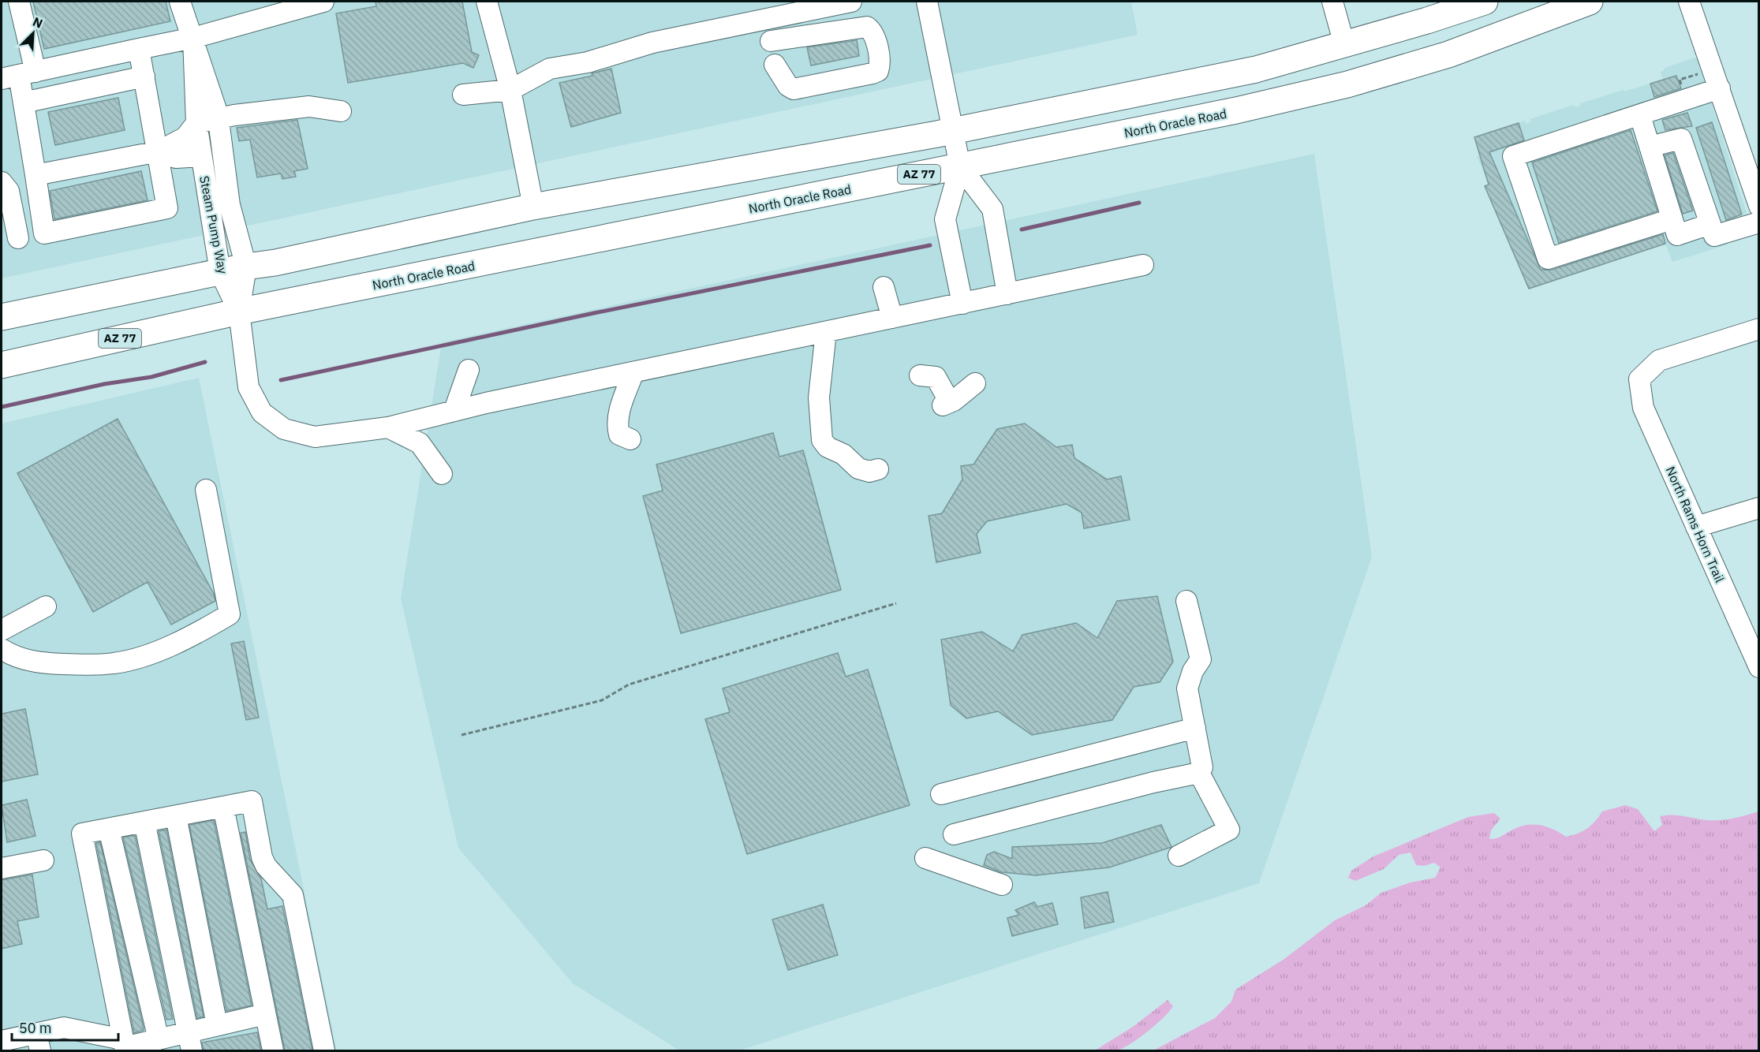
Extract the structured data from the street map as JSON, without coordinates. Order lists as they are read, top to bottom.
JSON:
{
  "streets": {
    "highway": ["North Oracle Road", "AZ 77"],
    "street": ["Steam Pump Way", "North Rams Horn Trail"]
  },
  "crossings": [
    ["North Oracle Road", "Steam Pump Way"]
  ],
  "scale_bar": "50 m",
  "north": "top right"
}
